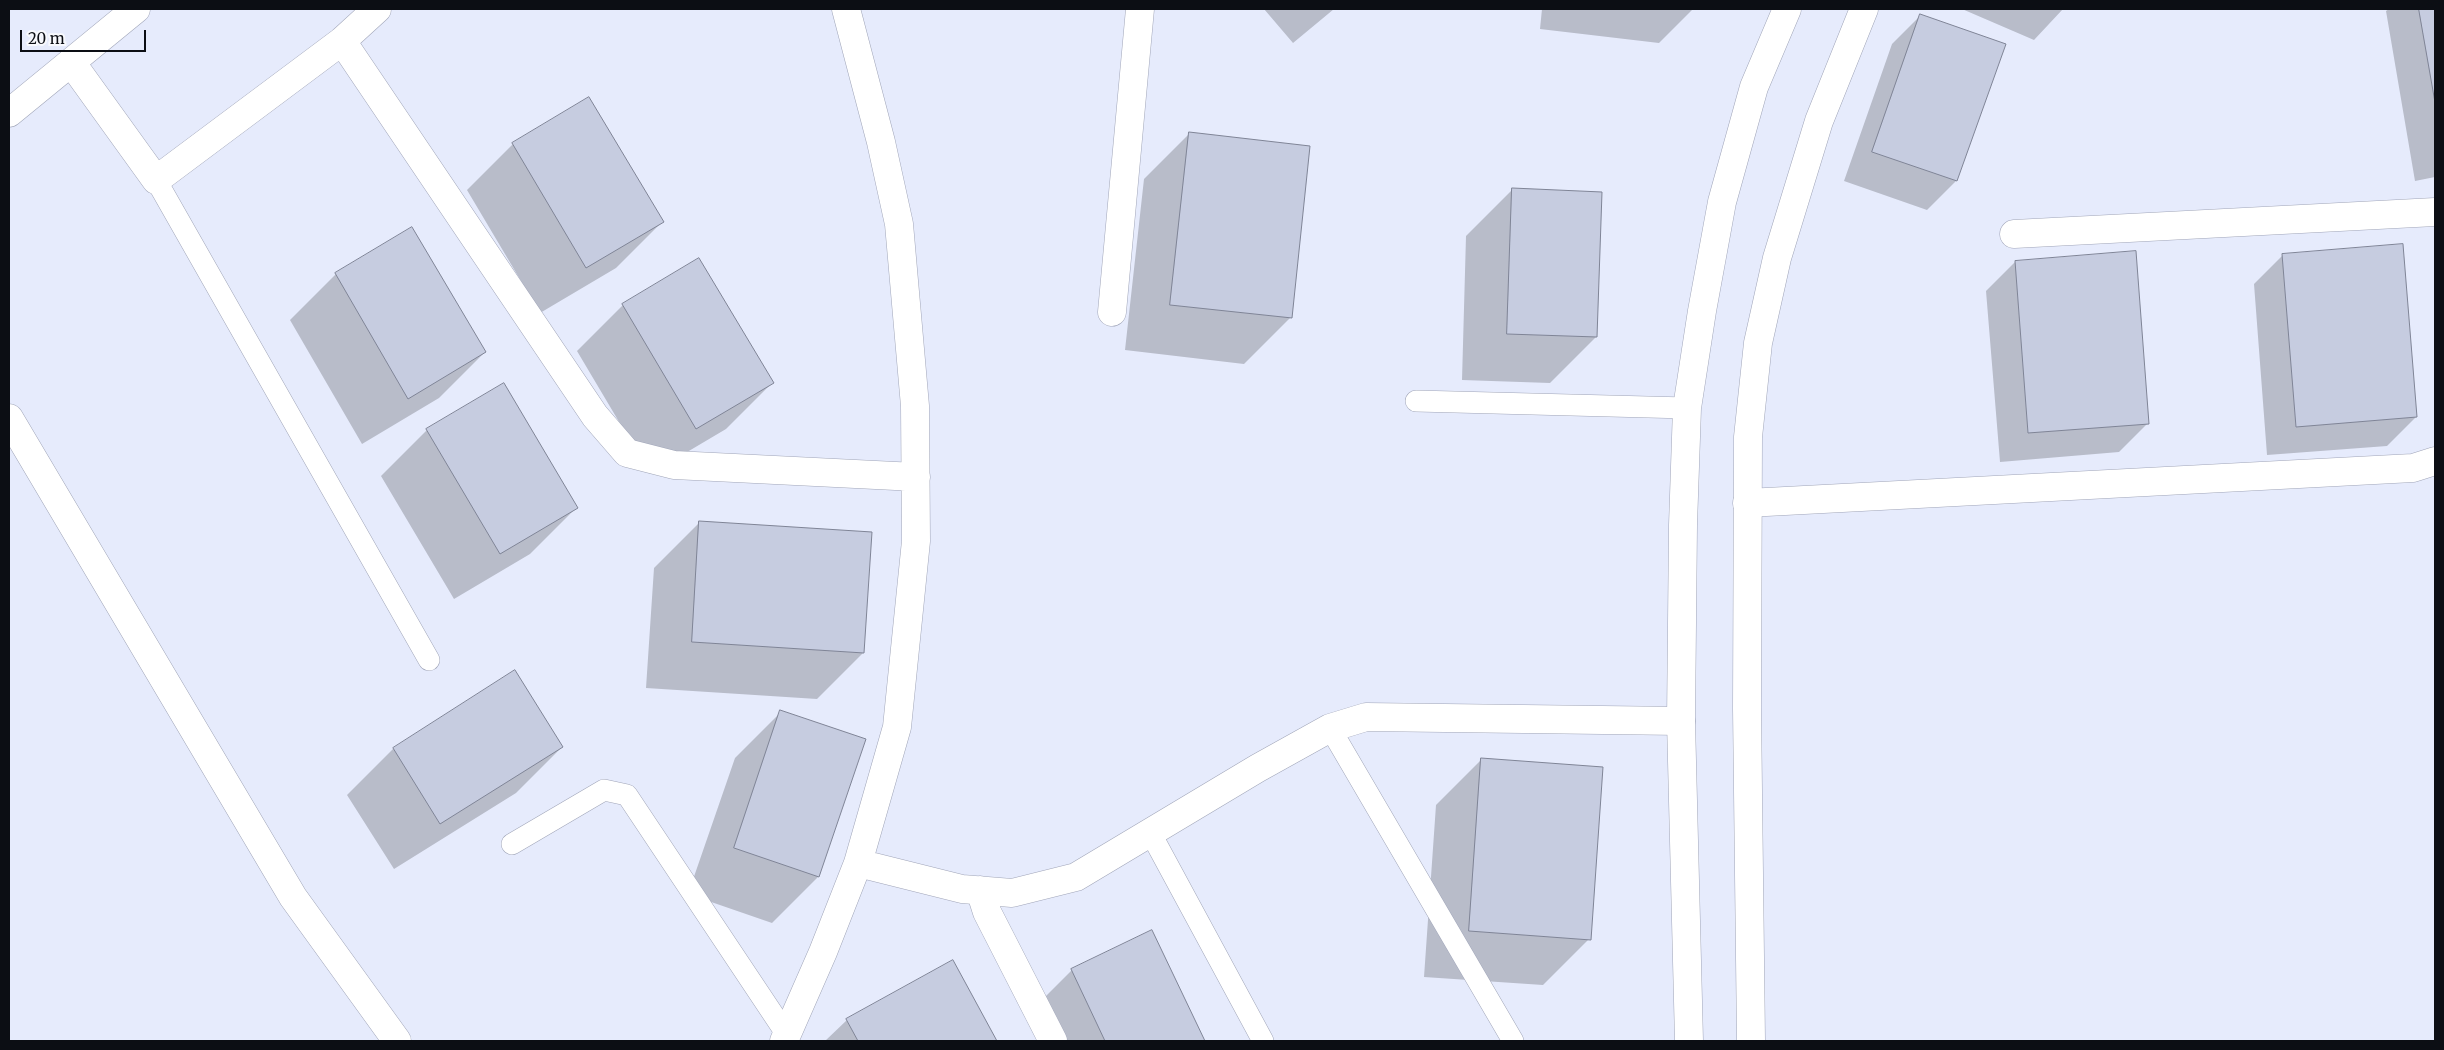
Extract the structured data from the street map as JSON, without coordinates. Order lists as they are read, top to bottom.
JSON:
{
  "scale_bar": "20 m"
}
